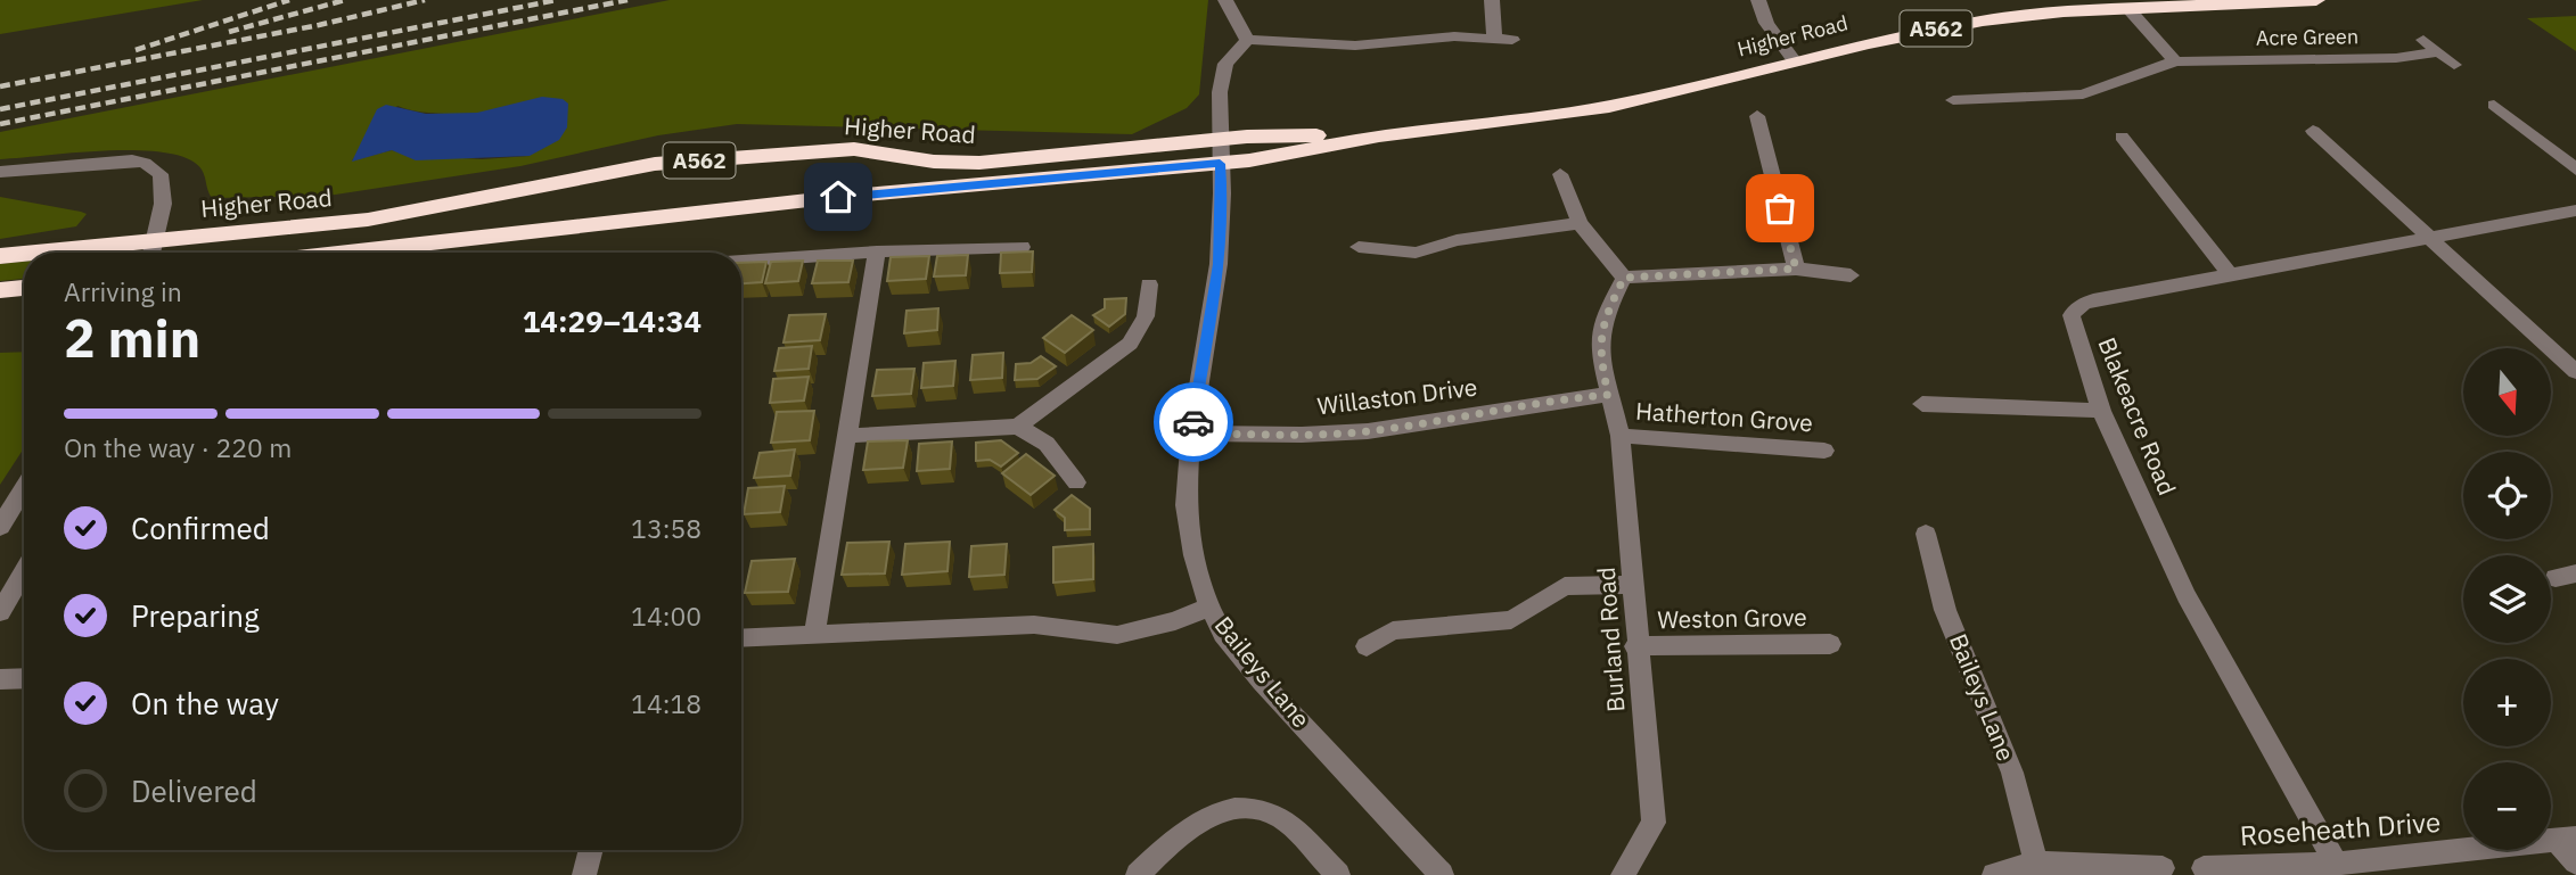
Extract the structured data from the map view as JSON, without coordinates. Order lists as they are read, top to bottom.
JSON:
{
  "streets": {
    "highway": ["A562", "Higher Road"],
    "street": [
      "Acre Green",
      "Willaston Drive",
      "Blakeacre Road",
      "Hatherton Grove",
      "Weston Grove",
      "Burland Road",
      "Baileys Lane",
      "Roseheath Drive"
    ]
  },
  "crossings": [
    ["Higher Road", "Baileys Lane"],
    ["Willaston Drive", "Burland Road"],
    ["Willaston Drive", "Baileys Lane"],
    ["Blakeacre Road", "Roseheath Drive"],
    ["Hatherton Grove", "Burland Road"],
    ["Weston Grove", "Burland Road"]
  ],
  "north": "bottom",
  "page": {
    "heading": ["2 min", "Arriving in", "14:29–14:34"],
    "map_buttons": ["+", "−"],
    "bar": "On the way · 220 m",
    "list": [
      ["Confirmed", "13:58"],
      ["Preparing", "14:00"],
      ["On the way", "14:18"],
      "Delivered"
    ]
  }
}
